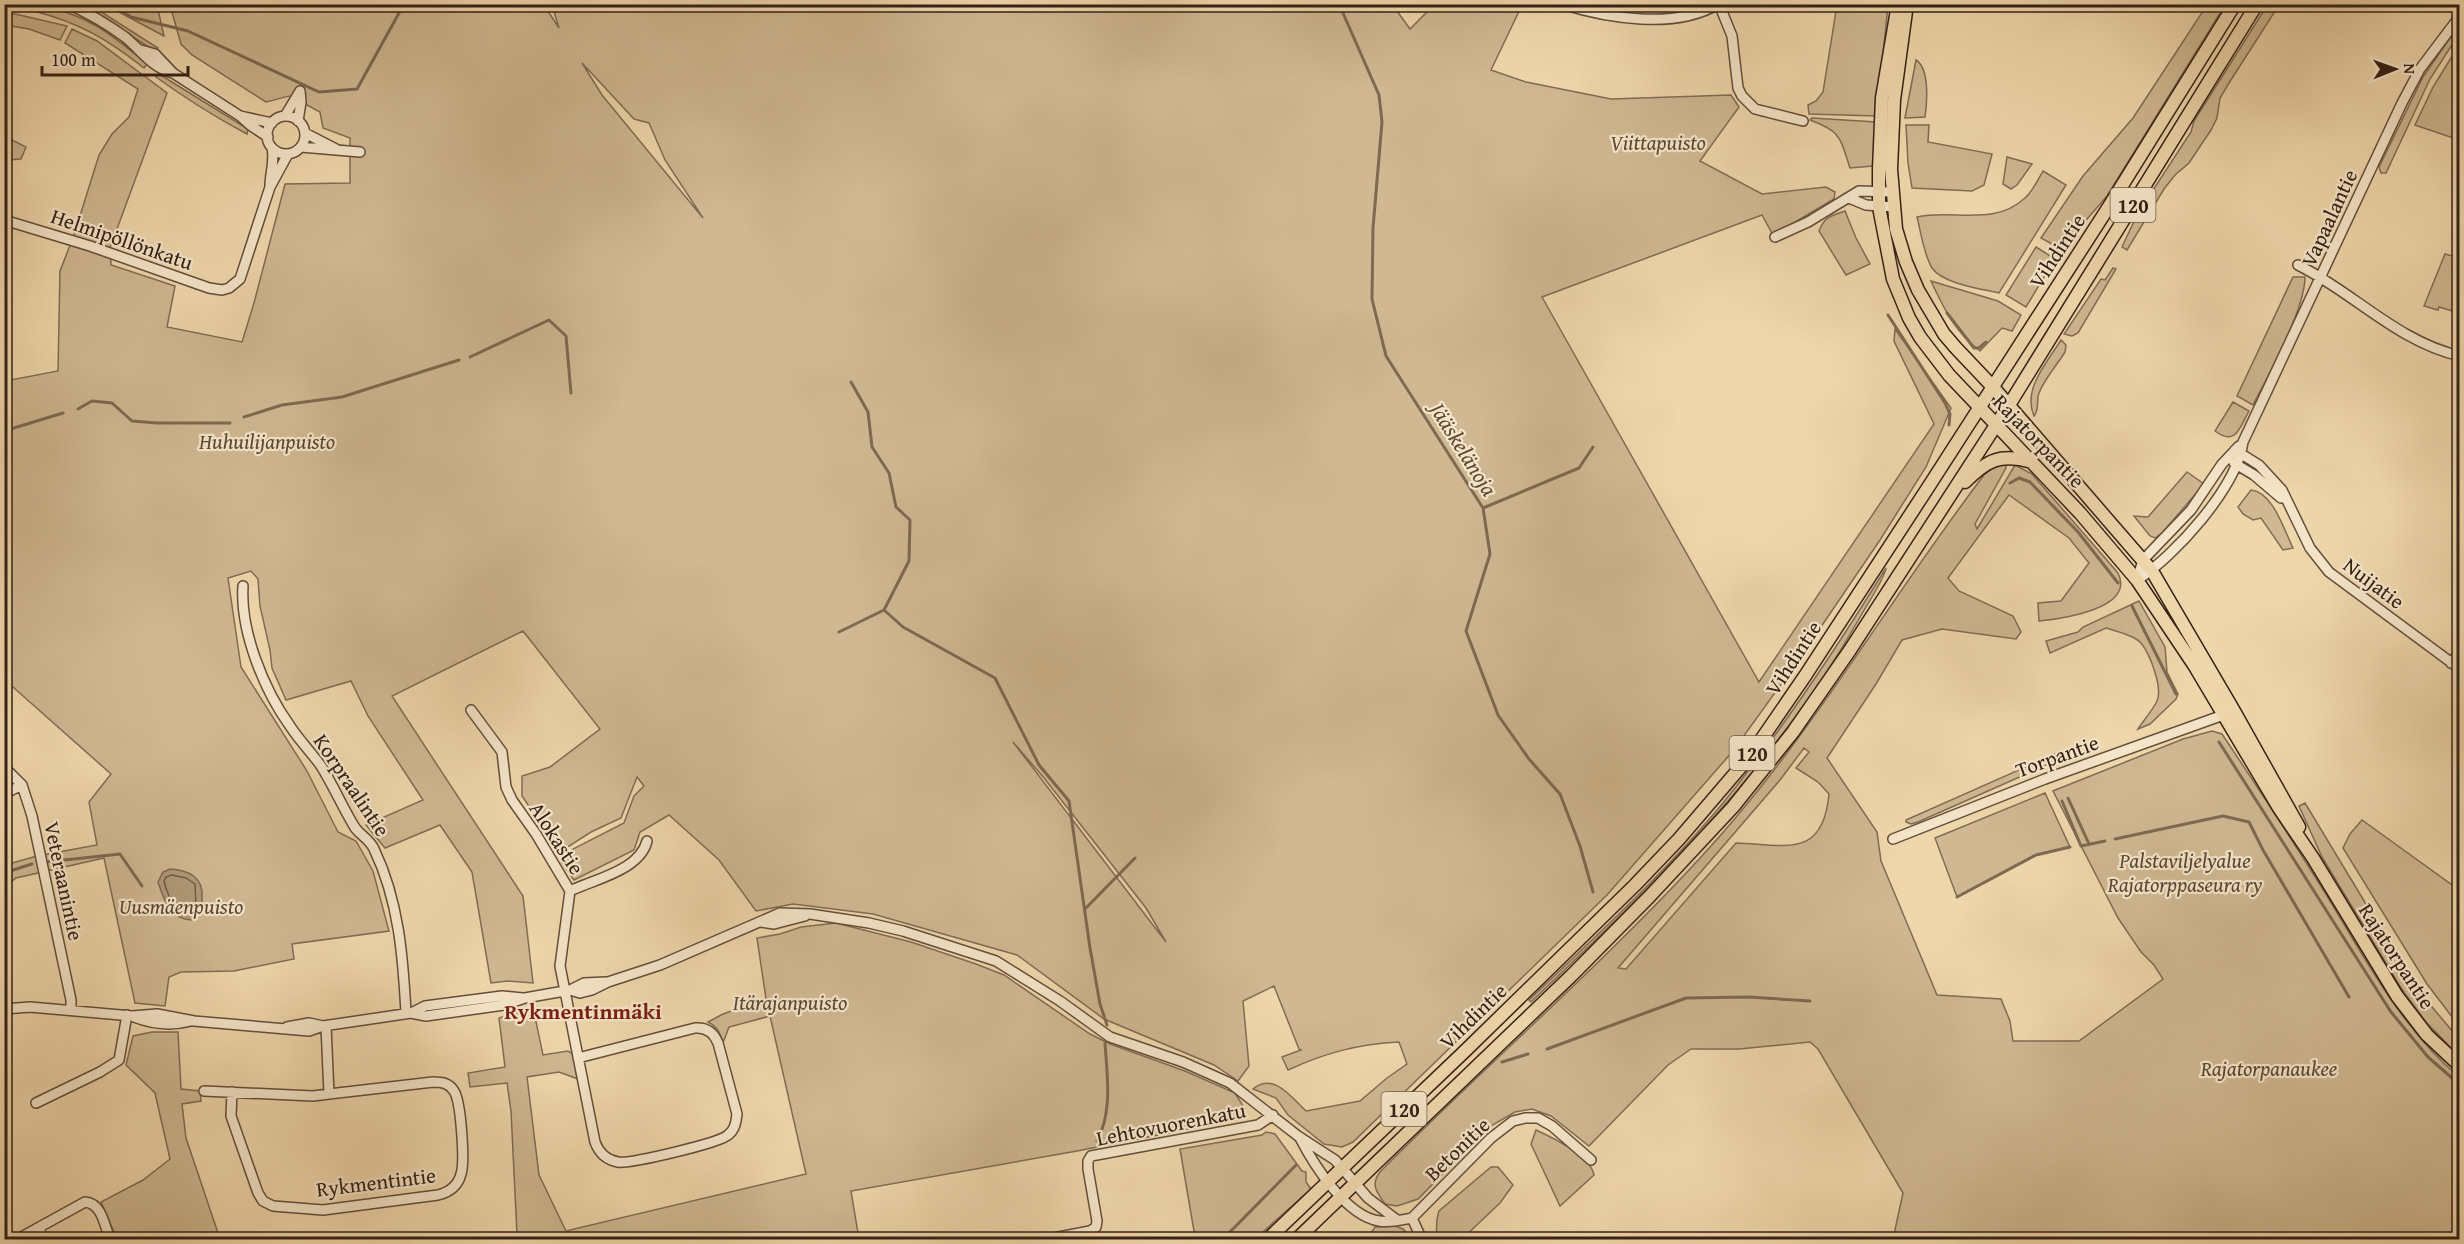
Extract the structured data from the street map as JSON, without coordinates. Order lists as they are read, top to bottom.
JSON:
{
  "streets": {
    "main road": ["120", "Vihdintie", "Rajatorpantie"],
    "street": [
      "Vapaalantie",
      "Helmipöllönkatu",
      "Nuijatie",
      "Torpantie",
      "Korpraalintie",
      "Alokastie",
      "Veteraanintie",
      "Lehtovuorenkatu",
      "Betonitie",
      "Rykmentintie"
    ]
  },
  "crossings": [
    ["Vapaalantie", "Rajatorpantie"],
    ["Vapaalantie", "Nuijatie"],
    ["Vihdintie", "Rajatorpantie"],
    ["Rajatorpantie", "Torpantie"]
  ],
  "districts": ["Rykmentinmäki"],
  "water": ["Jääskelänoja"],
  "parks": [
    "Viittapuisto",
    "Huhuilijanpuisto",
    "Palstaviljelyalue Rajatorppaseura ry",
    "Uusmäenpuisto",
    "Itärajanpuisto",
    "Rajatorpanaukee"
  ],
  "scale_bar": "100 m",
  "north": "right"
}
